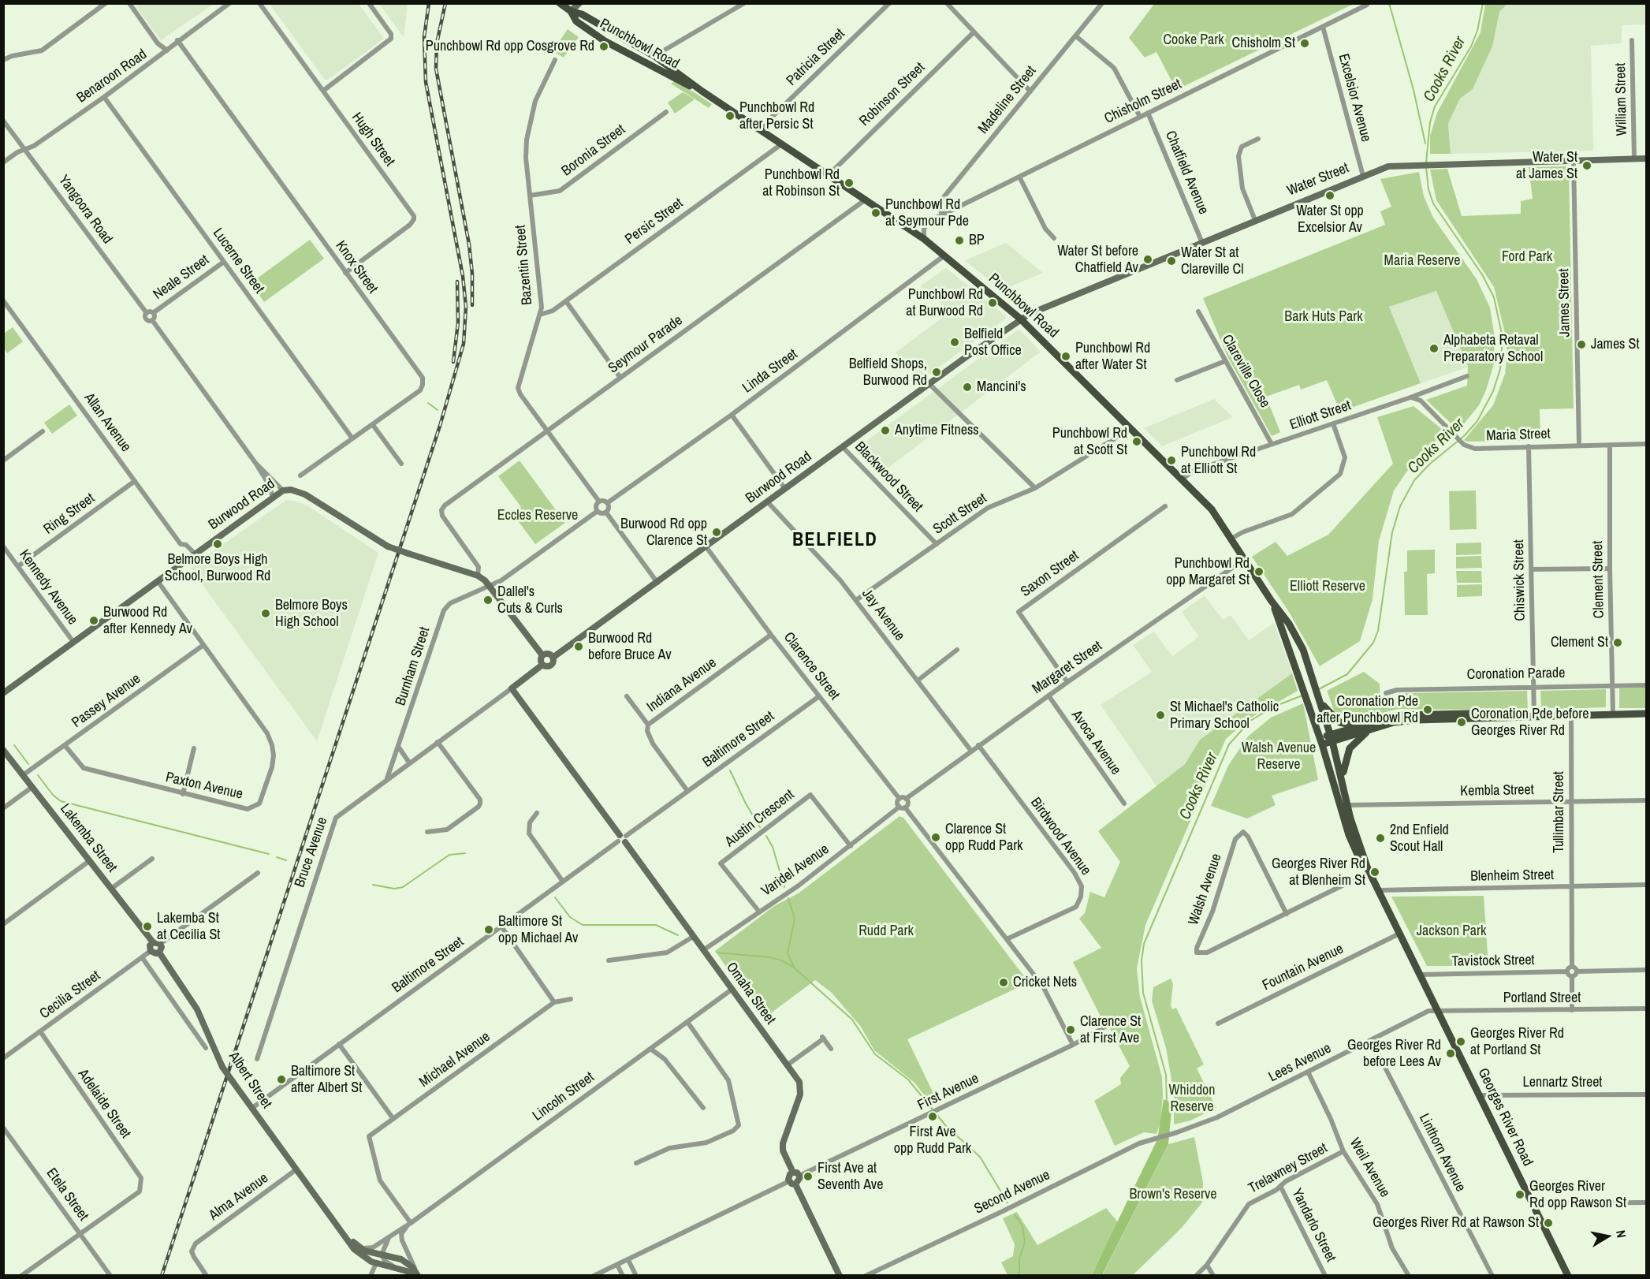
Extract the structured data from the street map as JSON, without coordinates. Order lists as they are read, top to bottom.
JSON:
{
  "streets": {
    "main road": [
      "Punchbowl Road",
      "Water Street",
      "Burwood Road",
      "Lakemba Street",
      "Bruce Avenue",
      "Omaha Street",
      "Albert Street",
      "Georges River Road"
    ],
    "street": [
      "Patricia Street",
      "Benaroon Road",
      "Robinson Street",
      "Excelsior Avenue",
      "William Street",
      "Madeline Street",
      "Chisholm Street",
      "Hugh Street",
      "Boronia Street",
      "Chatfield Avenue",
      "Yangoora Road",
      "Persic Street",
      "Lucerne Street",
      "Bazentin Street",
      "Knox Street",
      "Neale Street",
      "James Street",
      "Seymour Parade",
      "Linda Street",
      "Clareville Close",
      "Elliott Street",
      "Allan Avenue",
      "Maria Street",
      "Blackwood Street",
      "Ring Street",
      "Scott Street",
      "Saxon Street",
      "Clement Street",
      "Chiswick Street",
      "Kennedy Avenue",
      "Jay Avenue",
      "Burnham Street",
      "Clarence Street",
      "Margaret Street",
      "Coronation Parade",
      "Indiana Avenue",
      "Passey Avenue",
      "Baltimore Street",
      "Avoca Avenue",
      "Paxton Avenue",
      "Kembla Street",
      "Tullimbar Street",
      "Austin Crescent",
      "Birdwood Avenue",
      "Varidel Avenue",
      "Blenheim Street",
      "Walsh Avenue",
      "Tavistock Street",
      "Fountain Avenue",
      "Cecilia Street",
      "Portland Street",
      "Michael Avenue",
      "Lees Avenue",
      "Lennartz Street",
      "First Avenue",
      "Lincoln Street",
      "Adelaide Street",
      "Linthorn Avenue",
      "Weil Avenue",
      "Trelawney Street",
      "Second Avenue",
      "Etela Street",
      "Alma Avenue",
      "Yandarlo Street"
    ]
  },
  "crossings": [
    ["Punchbowl Road", "Patricia Street"],
    ["Punchbowl Road", "Robinson Street"],
    ["Punchbowl Road", "Chisholm Street"],
    ["Punchbowl Road", "Water Street"],
    ["Punchbowl Road", "Persic Street"],
    ["Punchbowl Road", "Seymour Parade"],
    ["Punchbowl Road", "Linda Street"],
    ["Punchbowl Road", "Elliott Street"],
    ["Punchbowl Road", "Burwood Road"],
    ["Punchbowl Road", "Scott Street"],
    ["Punchbowl Road", "Margaret Street"],
    ["Punchbowl Road", "Georges River Road"],
    ["Benaroon Road", "Yangoora Road"],
    ["Benaroon Road", "Lucerne Street"],
    ["Benaroon Road", "Knox Street"],
    ["Excelsior Avenue", "Chisholm Street"],
    ["Excelsior Avenue", "Water Street"],
    ["William Street", "Water Street"],
    ["Madeline Street", "Chisholm Street"],
    ["Chisholm Street", "Chatfield Avenue"],
    ["Hugh Street", "Knox Street"],
    ["Boronia Street", "Bazentin Street"],
    ["Chatfield Avenue", "Water Street"],
    ["Water Street", "James Street"],
    ["Water Street", "Burwood Road"],
    ["Persic Street", "Bazentin Street"],
    ["Lucerne Street", "Knox Street"],
    ["Lucerne Street", "Neale Street"],
    ["Bazentin Street", "Seymour Parade"],
    ["Bazentin Street", "Linda Street"],
    ["James Street", "Maria Street"],
    ["Seymour Parade", "Burwood Road"],
    ["Clareville Close", "Elliott Street"],
    ["Elliott Street", "Maria Street"],
    ["Allan Avenue", "Burwood Road"],
    ["Allan Avenue", "Ring Street"],
    ["Maria Street", "Clement Street"],
    ["Maria Street", "Chiswick Street"],
    ["Blackwood Street", "Burwood Road"],
    ["Blackwood Street", "Scott Street"],
    ["Burwood Road", "Kennedy Avenue"],
    ["Burwood Road", "Jay Avenue"],
    ["Burwood Road", "Burnham Street"],
    ["Burwood Road", "Clarence Street"],
    ["Burwood Road", "Paxton Avenue"],
    ["Burwood Road", "Bruce Avenue"],
    ["Ring Street", "Kennedy Avenue"],
    ["Scott Street", "Jay Avenue"],
    ["Saxon Street", "Margaret Street"],
    ["Clement Street", "Coronation Parade"],
    ["Chiswick Street", "Coronation Parade"],
    ["Jay Avenue", "Margaret Street"],
    ["Burnham Street", "Bruce Avenue"],
    ["Clarence Street", "Indiana Avenue"],
    ["Clarence Street", "Baltimore Street"],
    ["Margaret Street", "Avoca Avenue"],
    ["Margaret Street", "Birdwood Avenue"],
    ["Indiana Avenue", "Baltimore Street"],
    ["Passey Avenue", "Paxton Avenue"],
    ["Passey Avenue", "Lakemba Street"],
    ["Baltimore Street", "Omaha Street"],
    ["Baltimore Street", "Albert Street"],
    ["Kembla Street", "Tullimbar Street"],
    ["Kembla Street", "Georges River Road"],
    ["Tullimbar Street", "Blenheim Street"],
    ["Austin Crescent", "Varidel Avenue"],
    ["Lakemba Street", "Cecilia Street"],
    ["Lakemba Street", "Albert Street"],
    ["Bruce Avenue", "Omaha Street"],
    ["Varidel Avenue", "Omaha Street"],
    ["Blenheim Street", "Georges River Road"],
    ["Walsh Avenue", "Georges River Road"],
    ["Tavistock Street", "Georges River Road"],
    ["Fountain Avenue", "Georges River Road"],
    ["Omaha Street", "First Avenue"],
    ["Omaha Street", "Lincoln Street"],
    ["Cecilia Street", "Albert Street"],
    ["Cecilia Street", "Adelaide Street"],
    ["Portland Street", "Lees Avenue"],
    ["Portland Street", "Georges River Road"],
    ["Michael Avenue", "Lincoln Street"],
    ["Lees Avenue", "Georges River Road"],
    ["Lees Avenue", "Linthorn Avenue"],
    ["Lees Avenue", "Weil Avenue"],
    ["Lees Avenue", "Second Avenue"],
    ["Albert Street", "Lincoln Street"],
    ["Albert Street", "Alma Avenue"],
    ["Lennartz Street", "Georges River Road"],
    ["Adelaide Street", "Etela Street"],
    ["Weil Avenue", "Trelawney Street"],
    ["Trelawney Street", "Yandarlo Street"]
  ],
  "districts": ["BELFIELD"],
  "water": ["Cooks River"],
  "parks": [
    "Cooke Park",
    "Ford Park",
    "Maria Reserve",
    "Bark Huts Park",
    "Eccles Reserve",
    "Elliott Reserve",
    "Walsh Avenue Reserve",
    "Rudd Park",
    "Jackson Park",
    "Whiddon Reserve",
    "Brown's Reserve"
  ],
  "places": [
    "Chisholm St",
    "Punchbowl Rd opp Cosgrove Rd",
    "Punchbowl Rd after Persic St",
    "Water St at James St",
    "Punchbowl Rd at Robinson St",
    "Water St opp Excelsior Av",
    "Punchbowl Rd at Seymour Pde",
    "BP",
    "Water St before Chatfield Av",
    "Water St at Clareville Cl",
    "Punchbowl Rd at Burwood Rd",
    "Belfield Post Office",
    "James St",
    "Alphabeta Retaval Preparatory School",
    "Punchbowl Rd after Water St",
    "Belfield Shops, Burwood Rd",
    "Mancini's",
    "Anytime Fitness",
    "Punchbowl Rd at Scott St",
    "Punchbowl Rd at Elliott St",
    "Burwood Rd opp Clarence St",
    "Belmore Boys High School, Burwood Rd",
    "Punchbowl Rd opp Margaret St",
    "Dallel's Cuts & Curls",
    "Belmore Boys High School",
    "Burwood Rd after Kennedy Av",
    "Clement St",
    "Burwood Rd before Bruce Av",
    "Coronation Pde after Punchbowl Rd",
    "St Michael's Catholic Primary School",
    "Coronation Pde before Georges River Rd",
    "Clarence St opp Rudd Park",
    "2nd Enfield Scout Hall",
    "Georges River Rd at Blenheim St",
    "Lakemba St at Cecilia St",
    "Baltimore St opp Michael Av",
    "Cricket Nets",
    "Clarence St at First Ave",
    "Georges River Rd at Portland St",
    "Georges River Rd before Lees Av",
    "Baltimore St after Albert St",
    "First Ave opp Rudd Park",
    "First Ave at Seventh Ave",
    "Georges River Rd opp Rawson St",
    "Georges River Rd at Rawson St"
  ],
  "north": "right"
}
